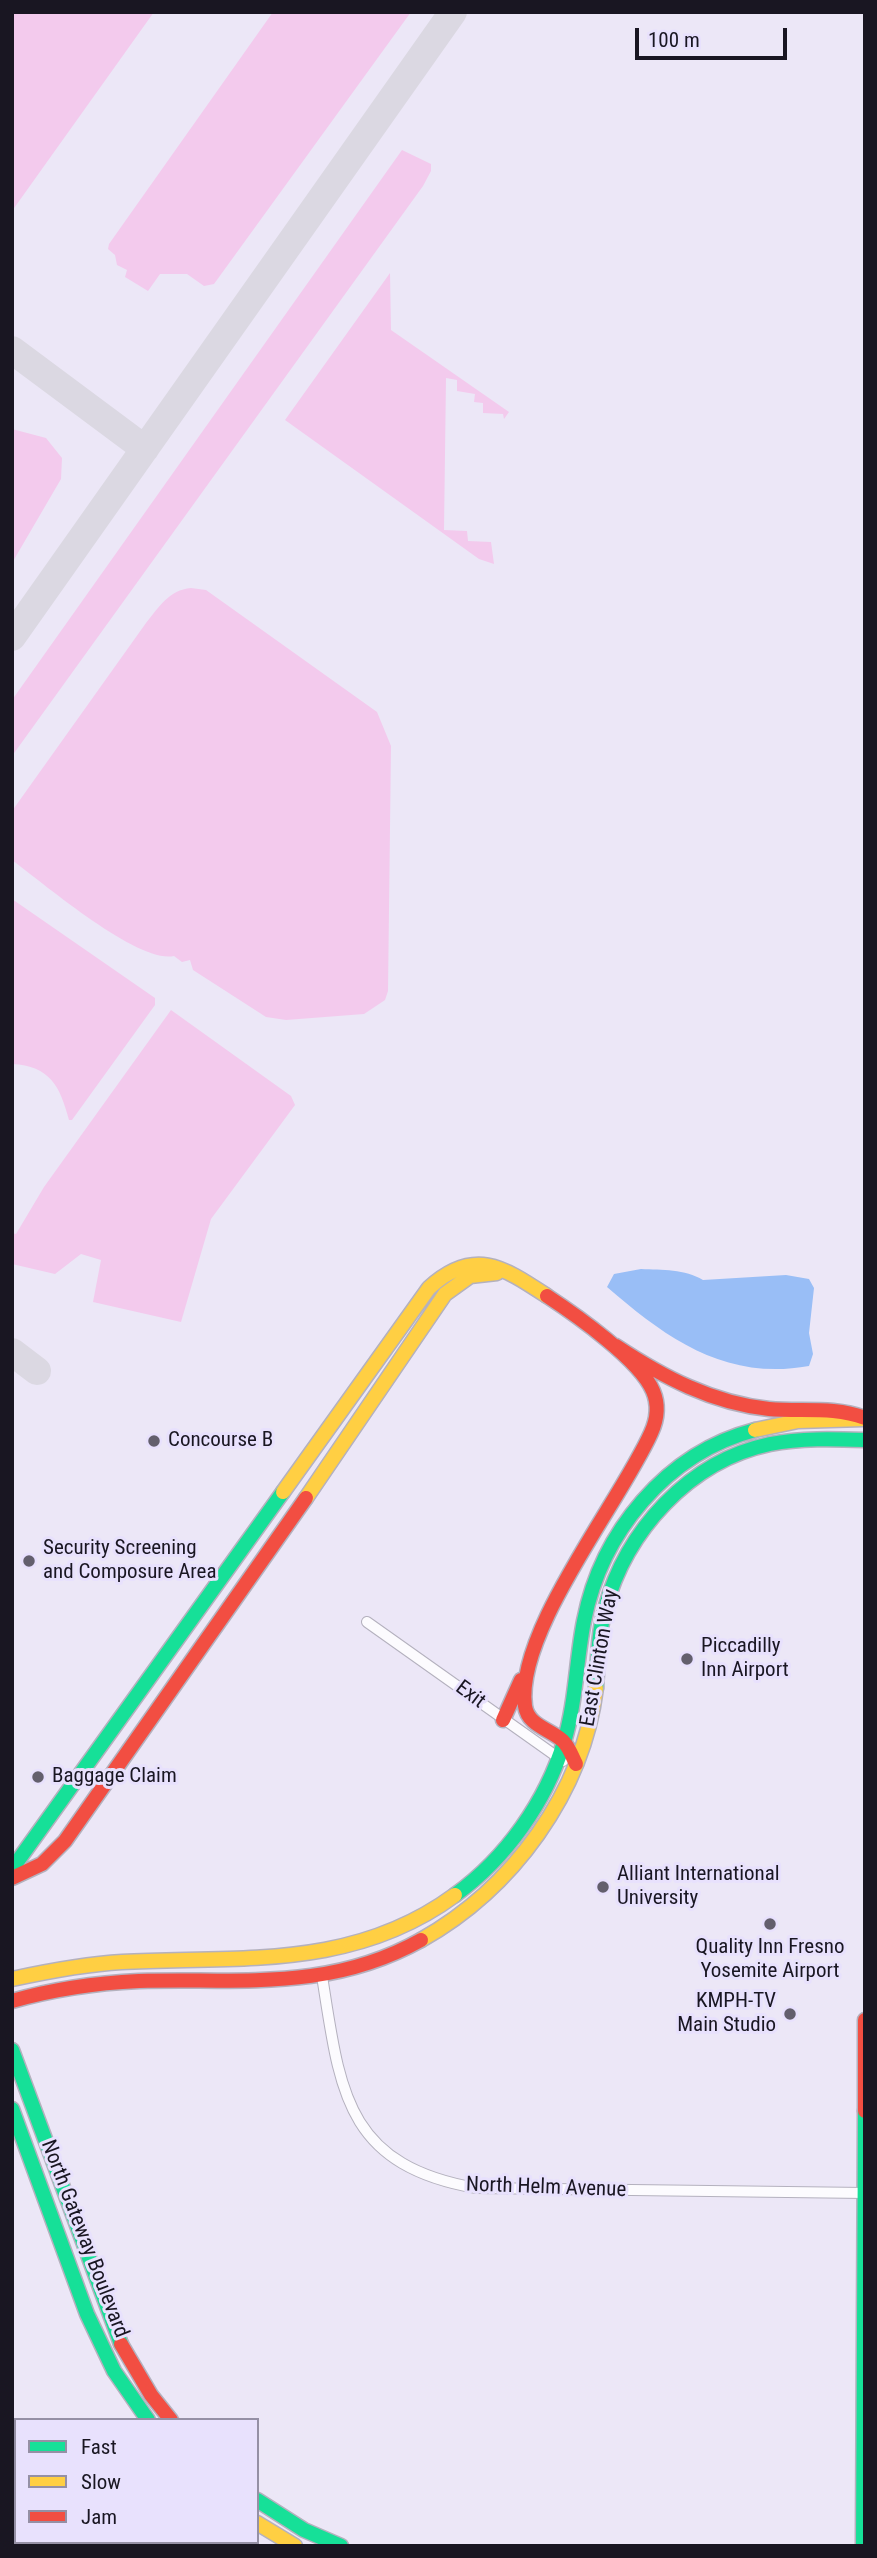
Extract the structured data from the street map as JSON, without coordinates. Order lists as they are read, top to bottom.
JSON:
{
  "streets": {
    "main road": ["East Clinton Way", "North Gateway Boulevard"],
    "street": ["Exit", "North Helm Avenue"]
  },
  "crossings": [
    ["East Clinton Way", "Exit"],
    ["East Clinton Way", "North Helm Avenue"]
  ],
  "places": [
    "Concourse B",
    "Security Screening and Composure Area",
    "Piccadilly Inn Airport",
    "Baggage Claim",
    "Alliant International University",
    "Quality Inn Fresno Yosemite Airport",
    "KMPH-TV Main Studio"
  ],
  "legend": ["Fast", "Slow", "Jam"],
  "scale_bar": "100 m"
}
